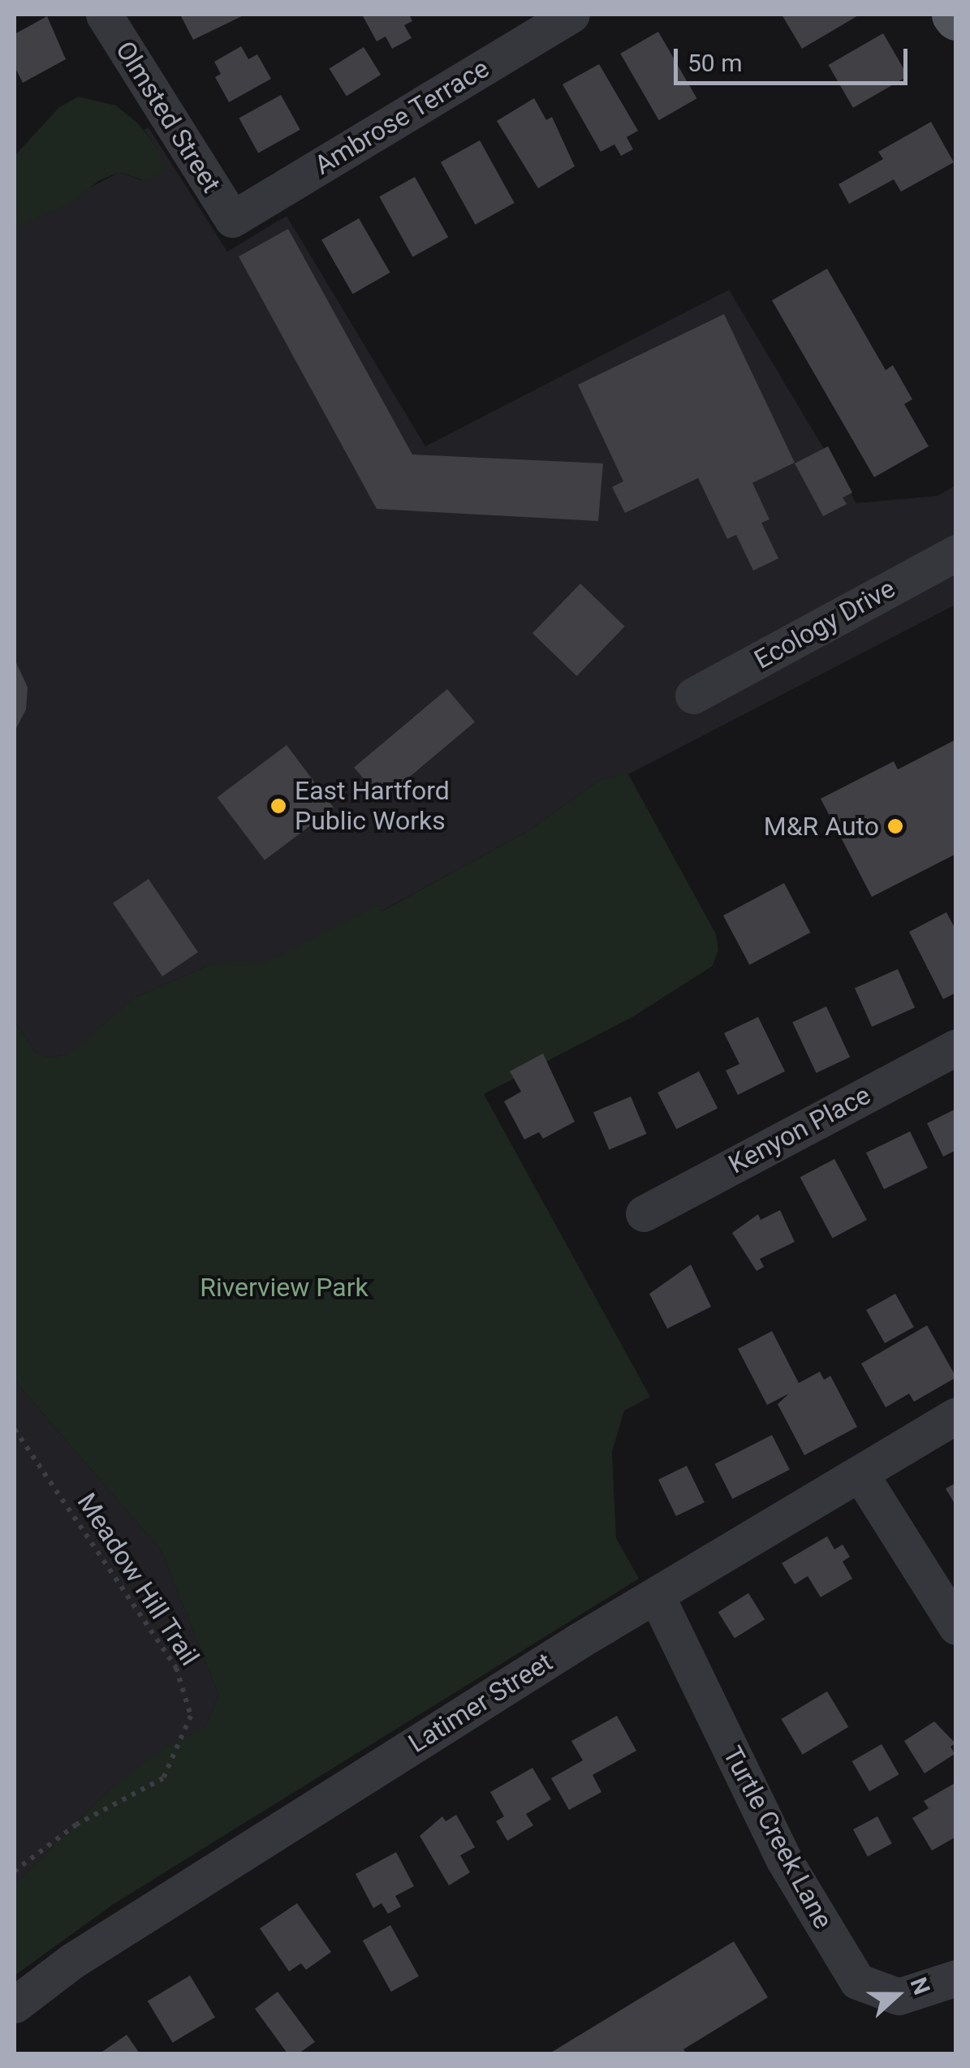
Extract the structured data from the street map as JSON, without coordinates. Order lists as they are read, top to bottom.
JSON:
{
  "streets": {
    "street": [
      "Olmsted Street",
      "Ambrose Terrace",
      "Ecology Drive",
      "Kenyon Place",
      "Latimer Street",
      "Turtle Creek Lane"
    ],
    "path": ["Meadow Hill Trail"]
  },
  "crossings": [
    ["Olmsted Street", "Ambrose Terrace"],
    ["Latimer Street", "Turtle Creek Lane"]
  ],
  "parks": ["Riverview Park"],
  "places": ["East Hartford Public Works", "M&R Auto"],
  "scale_bar": "50 m",
  "north": "right"
}
